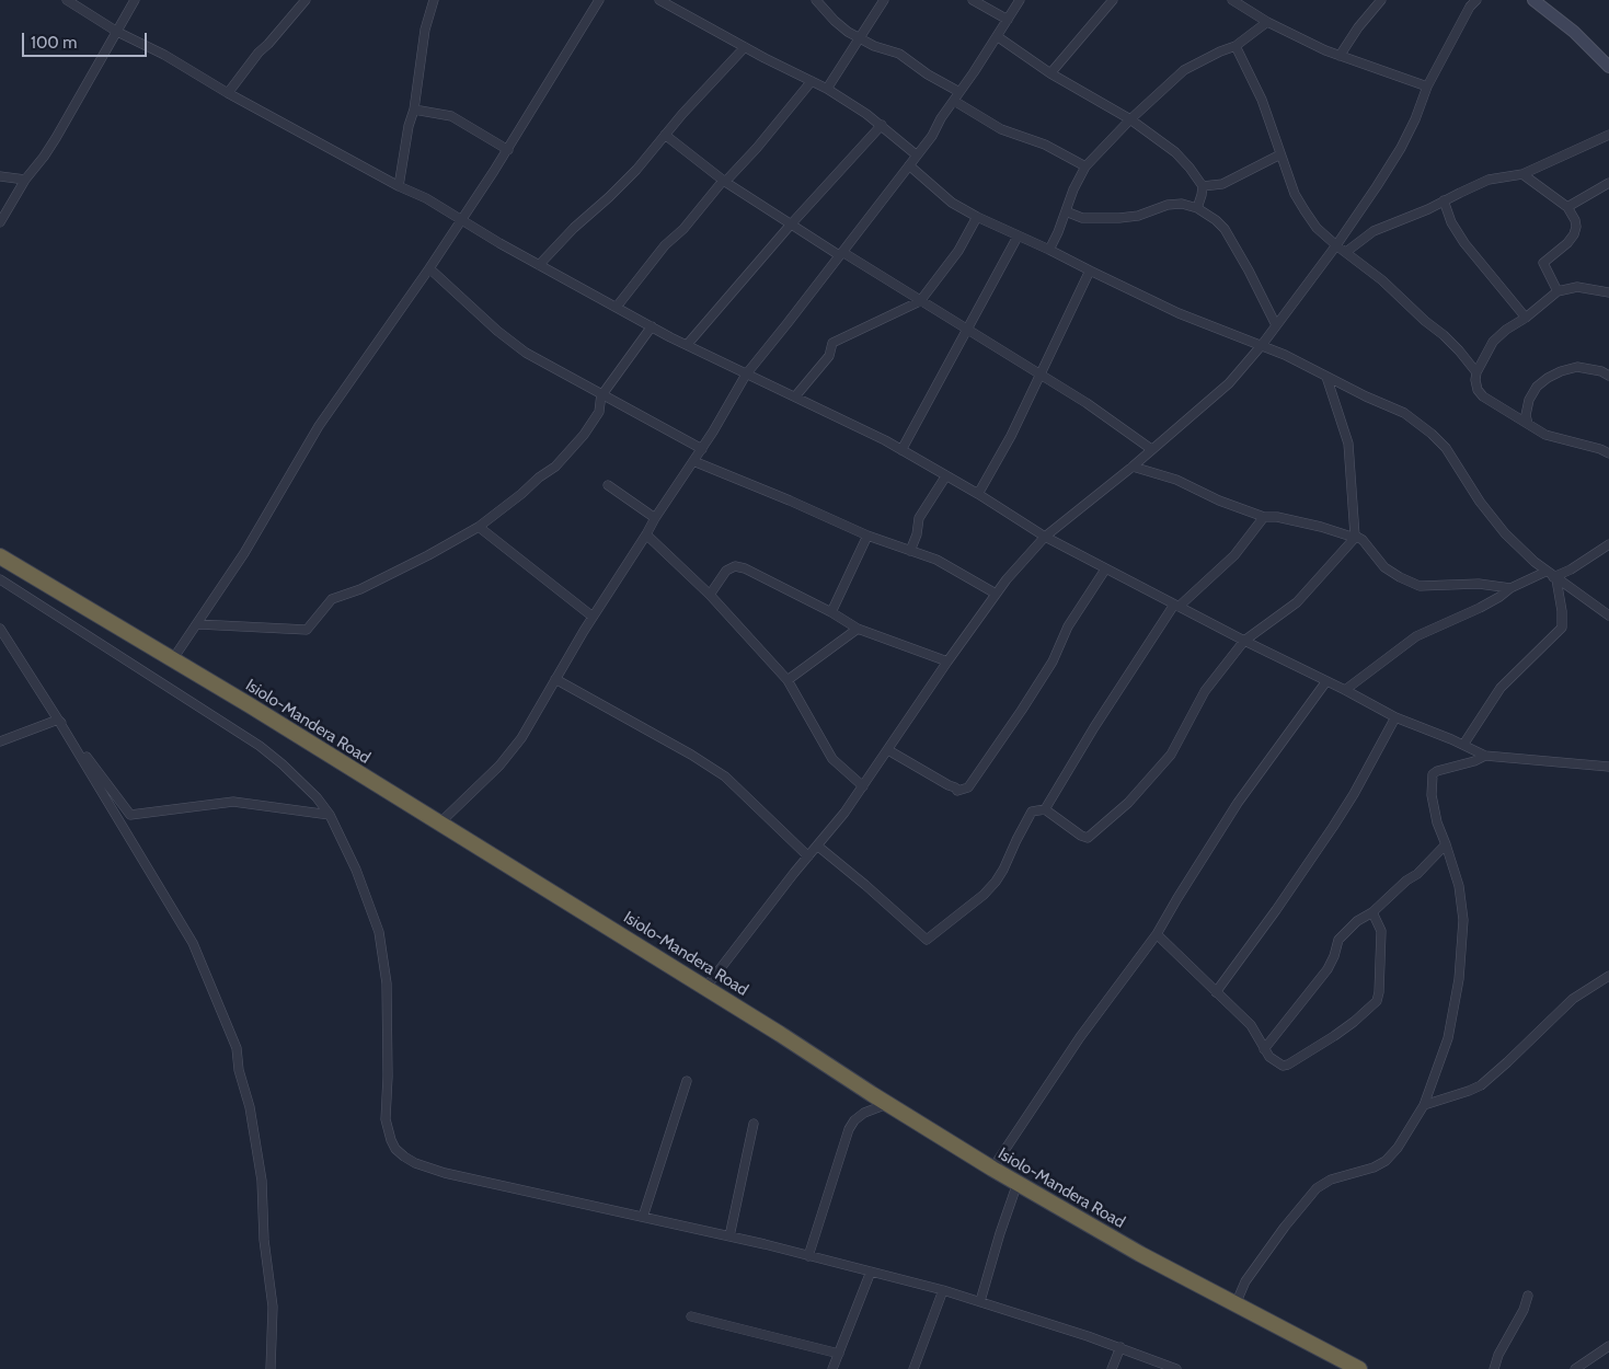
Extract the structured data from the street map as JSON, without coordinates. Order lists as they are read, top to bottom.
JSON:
{
  "streets": {
    "highway": ["Isiolo-Mandera Road"]
  },
  "scale_bar": "100 m"
}
